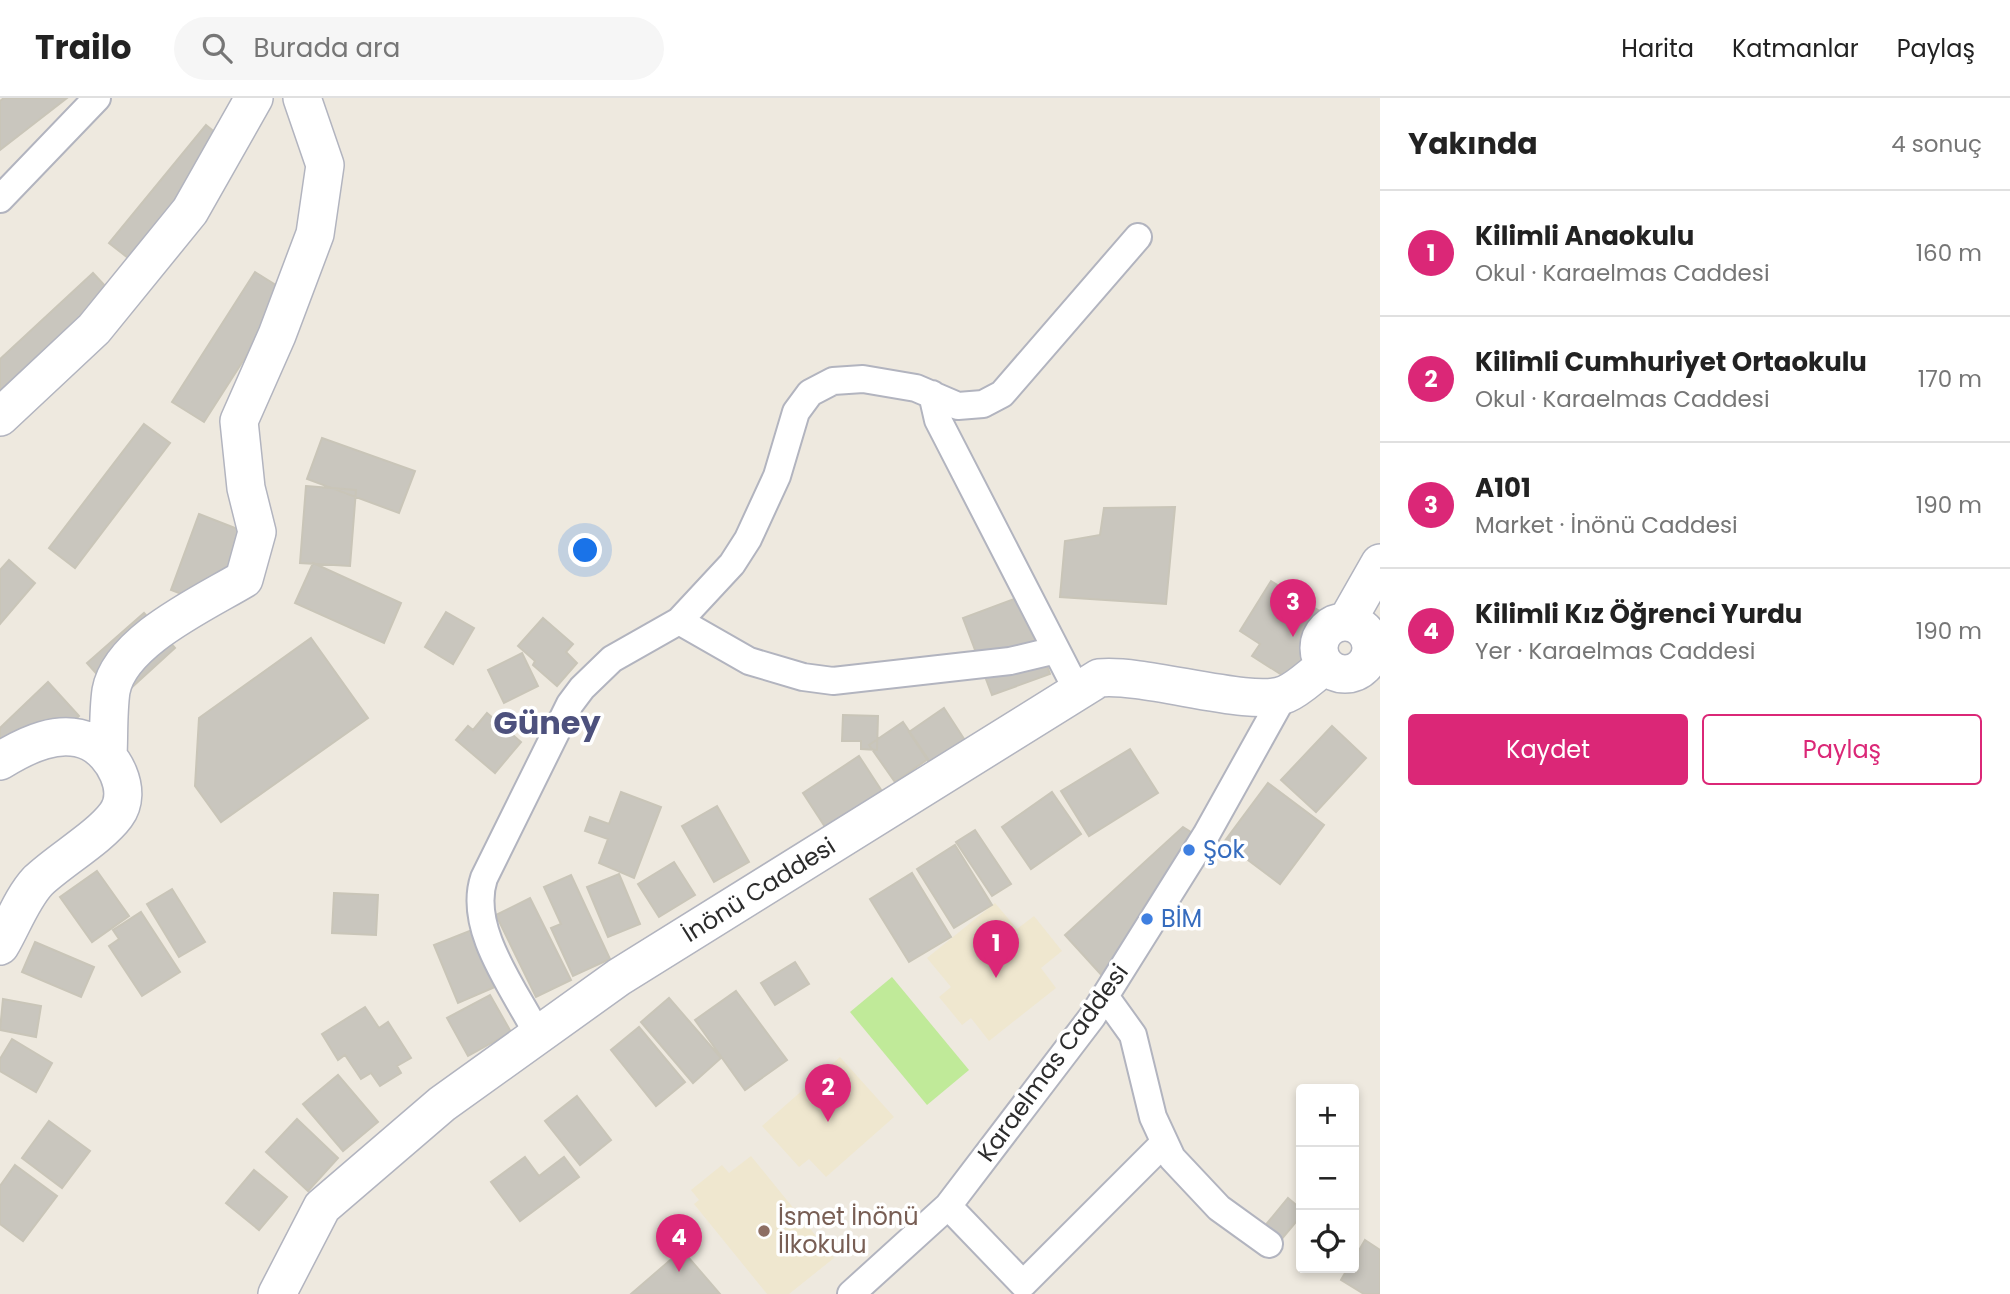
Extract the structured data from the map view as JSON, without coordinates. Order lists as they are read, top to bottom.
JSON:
{
  "streets": {
    "main road": ["İnönü Caddesi"],
    "street": ["Karaelmas Caddesi"]
  },
  "crossings": [
    ["İnönü Caddesi", "Karaelmas Caddesi"]
  ],
  "districts": ["Güney"],
  "places": ["Şok", "BİM", "İsmet İnönü İlkokulu"],
  "page": {
    "header": "Trailo",
    "search": "Burada ara",
    "nav": ["Harita", "Katmanlar", "Paylaş"],
    "heading": ["Yakında", "4 sonuç"],
    "list": [
      {
        "mark": "1",
        "name": "Kilimli Anaokulu",
        "note": "Okul · Karaelmas Caddesi",
        "value": "160 m"
      },
      {
        "mark": "2",
        "name": "Kilimli Cumhuriyet Ortaokulu",
        "note": "Okul · Karaelmas Caddesi",
        "value": "170 m"
      },
      {
        "mark": "3",
        "name": "A101",
        "note": "Market · İnönü Caddesi",
        "value": "190 m"
      },
      {
        "mark": "4",
        "name": "Kilimli Kız Öğrenci Yurdu",
        "note": "Yer · Karaelmas Caddesi",
        "value": "190 m"
      }
    ],
    "pins": [
      "3",
      "1",
      "2",
      "4"
    ],
    "buttons": ["Kaydet", "Paylaş"],
    "map_buttons": ["+", "−"]
  }
}
